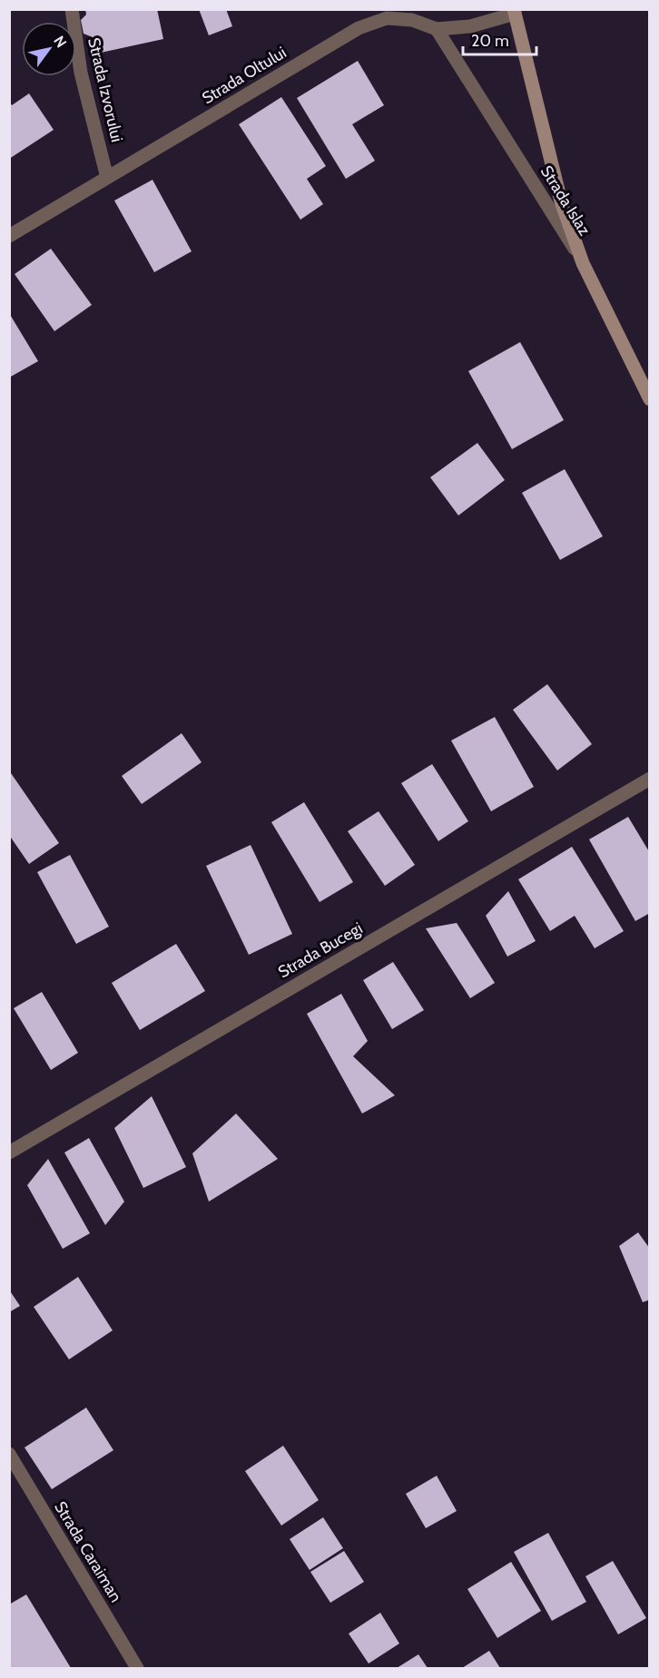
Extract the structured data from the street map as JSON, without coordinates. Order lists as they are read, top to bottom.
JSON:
{
  "streets": {
    "main road": ["Strada Islaz"],
    "street": [
      "Strada Oltului",
      "Strada Izvorului",
      "Strada Bucegi",
      "Strada Caraiman"
    ]
  },
  "crossings": [
    ["Strada Oltului", "Strada Izvorului"],
    ["Strada Oltului", "Strada Islaz"]
  ],
  "scale_bar": "20 m",
  "north": "top right"
}
